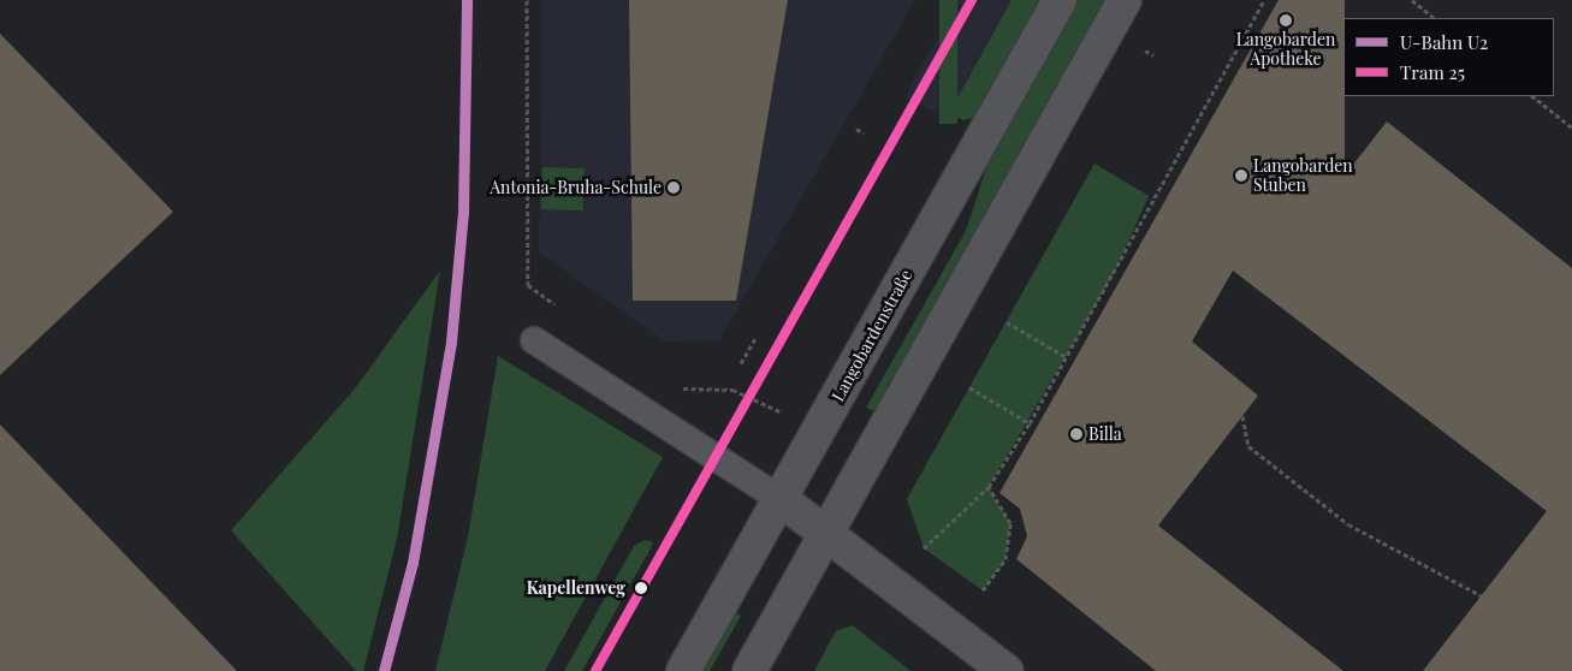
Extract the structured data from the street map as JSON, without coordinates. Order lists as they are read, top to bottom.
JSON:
{
  "streets": {
    "street": ["Langobardenstraße"]
  },
  "places": [
    "Langobarden Apotheke",
    "Langobarden Stuben",
    "Antonia-Bruha-Schule",
    "Billa",
    "Kapellenweg"
  ],
  "lines": ["metro line U2", "tram line 25"],
  "legend": ["U-Bahn U2", "Tram 25"]
}
